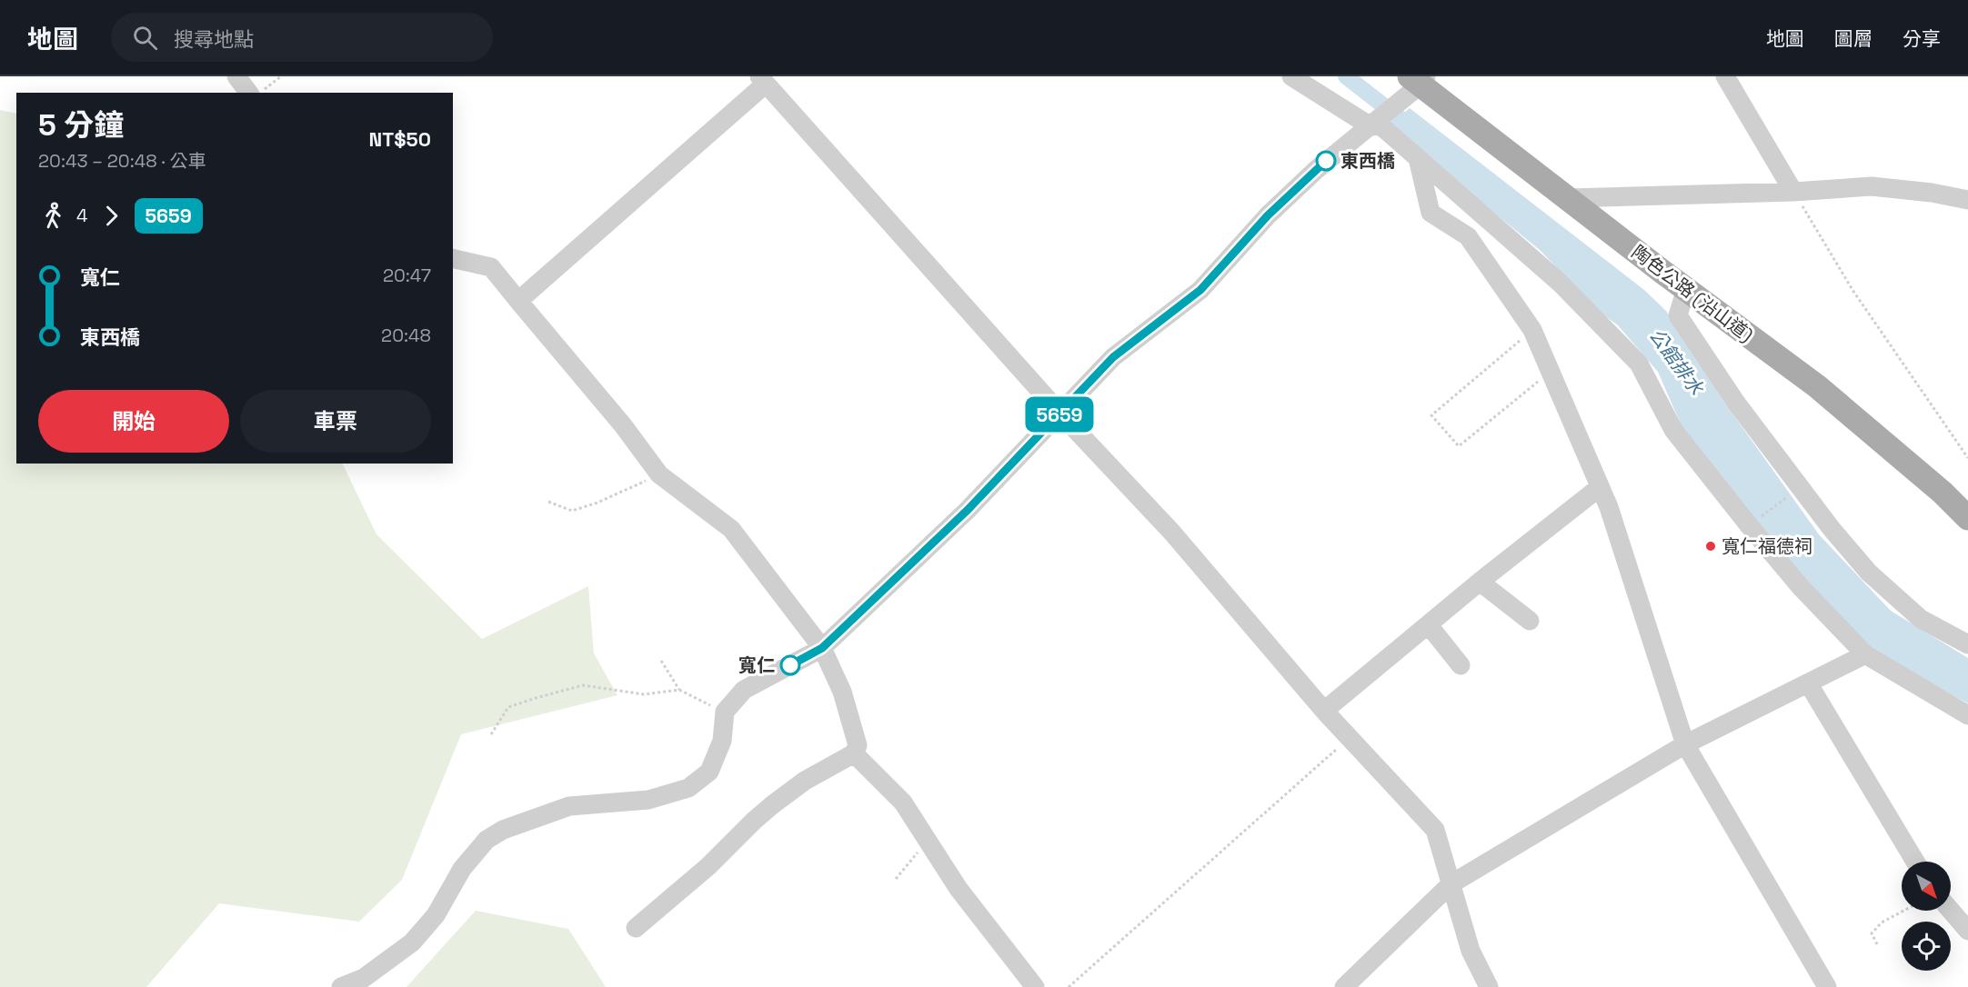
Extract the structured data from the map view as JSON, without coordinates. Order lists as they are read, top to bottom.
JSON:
{
  "streets": {
    "main road": ["陶色公路 (沿山道)"]
  },
  "water": ["公館排水"],
  "places": ["東西橋", "寬仁福德祠", "寬仁"],
  "lines": ["bus line 5659"],
  "north": "bottom right",
  "page": {
    "header": "地圖",
    "search": "搜尋地點",
    "nav": ["地圖", "圖層", "分享"],
    "on_map": "5659",
    "heading": ["5 分鐘", "20:43 – 20:48 · 公車", "NT$50"],
    "legs": ["4", "5659"],
    "list": [
      {
        "name": "寬仁",
        "value": "20:47"
      },
      {
        "name": "東西橋",
        "value": "20:48"
      }
    ],
    "buttons": ["開始", "車票"]
  }
}
